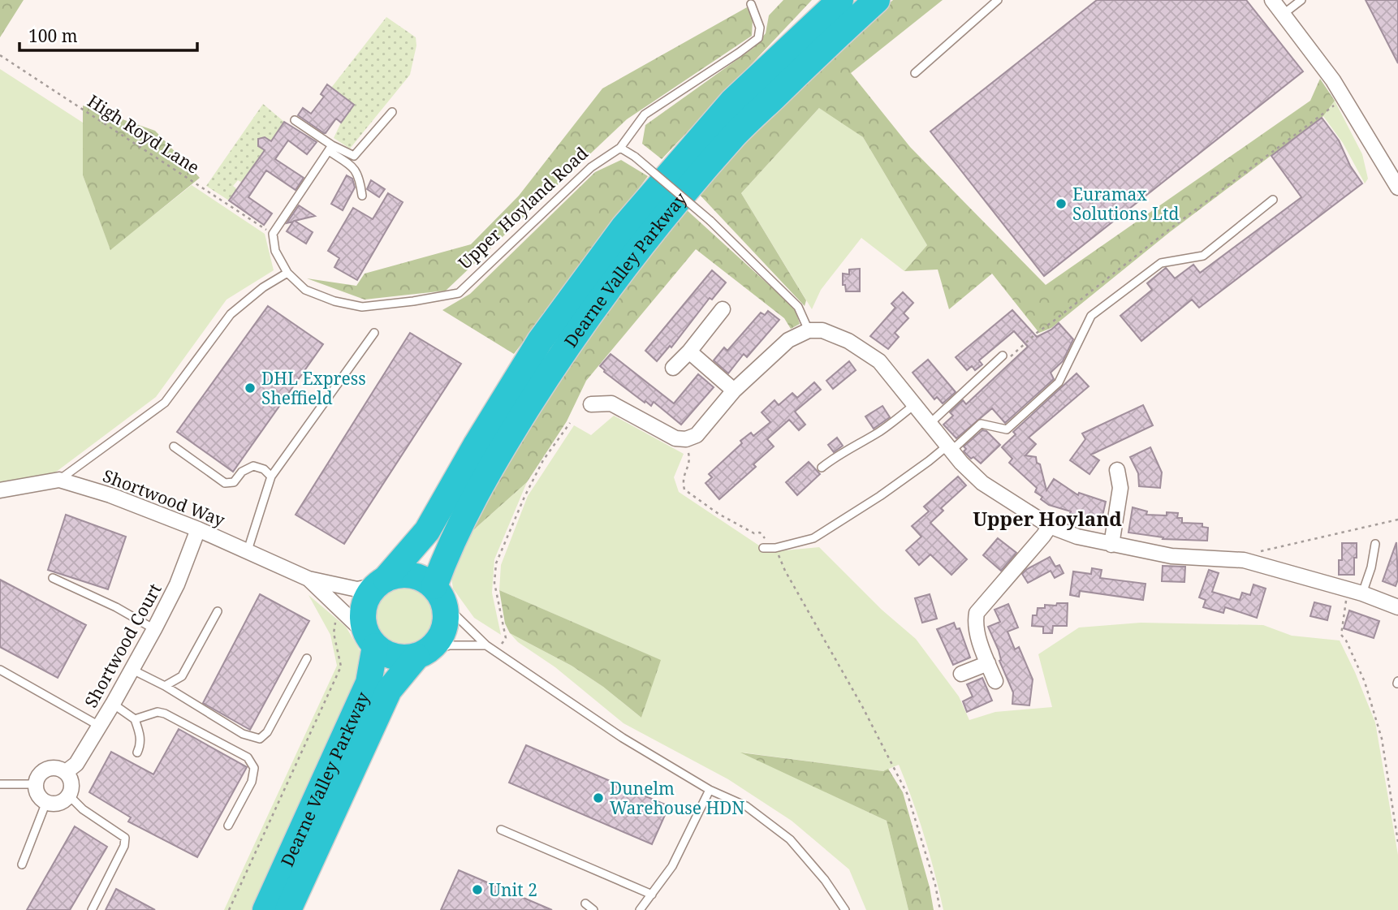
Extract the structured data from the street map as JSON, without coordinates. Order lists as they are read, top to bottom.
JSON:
{
  "streets": {
    "highway": ["Dearne Valley Parkway"],
    "street": ["Shortwood Way", "Shortwood Court"],
    "lane": ["Upper Hoyland Road"],
    "path": ["High Royd Lane"]
  },
  "crossings": [
    ["Dearne Valley Parkway", "Shortwood Way"],
    ["Shortwood Way", "Shortwood Court"]
  ],
  "districts": ["Upper Hoyland"],
  "places": [
    "Euramax Solutions Ltd",
    "DHL Express Sheffield",
    "Dunelm Warehouse HDN",
    "Unit 2"
  ],
  "scale_bar": "100 m"
}
